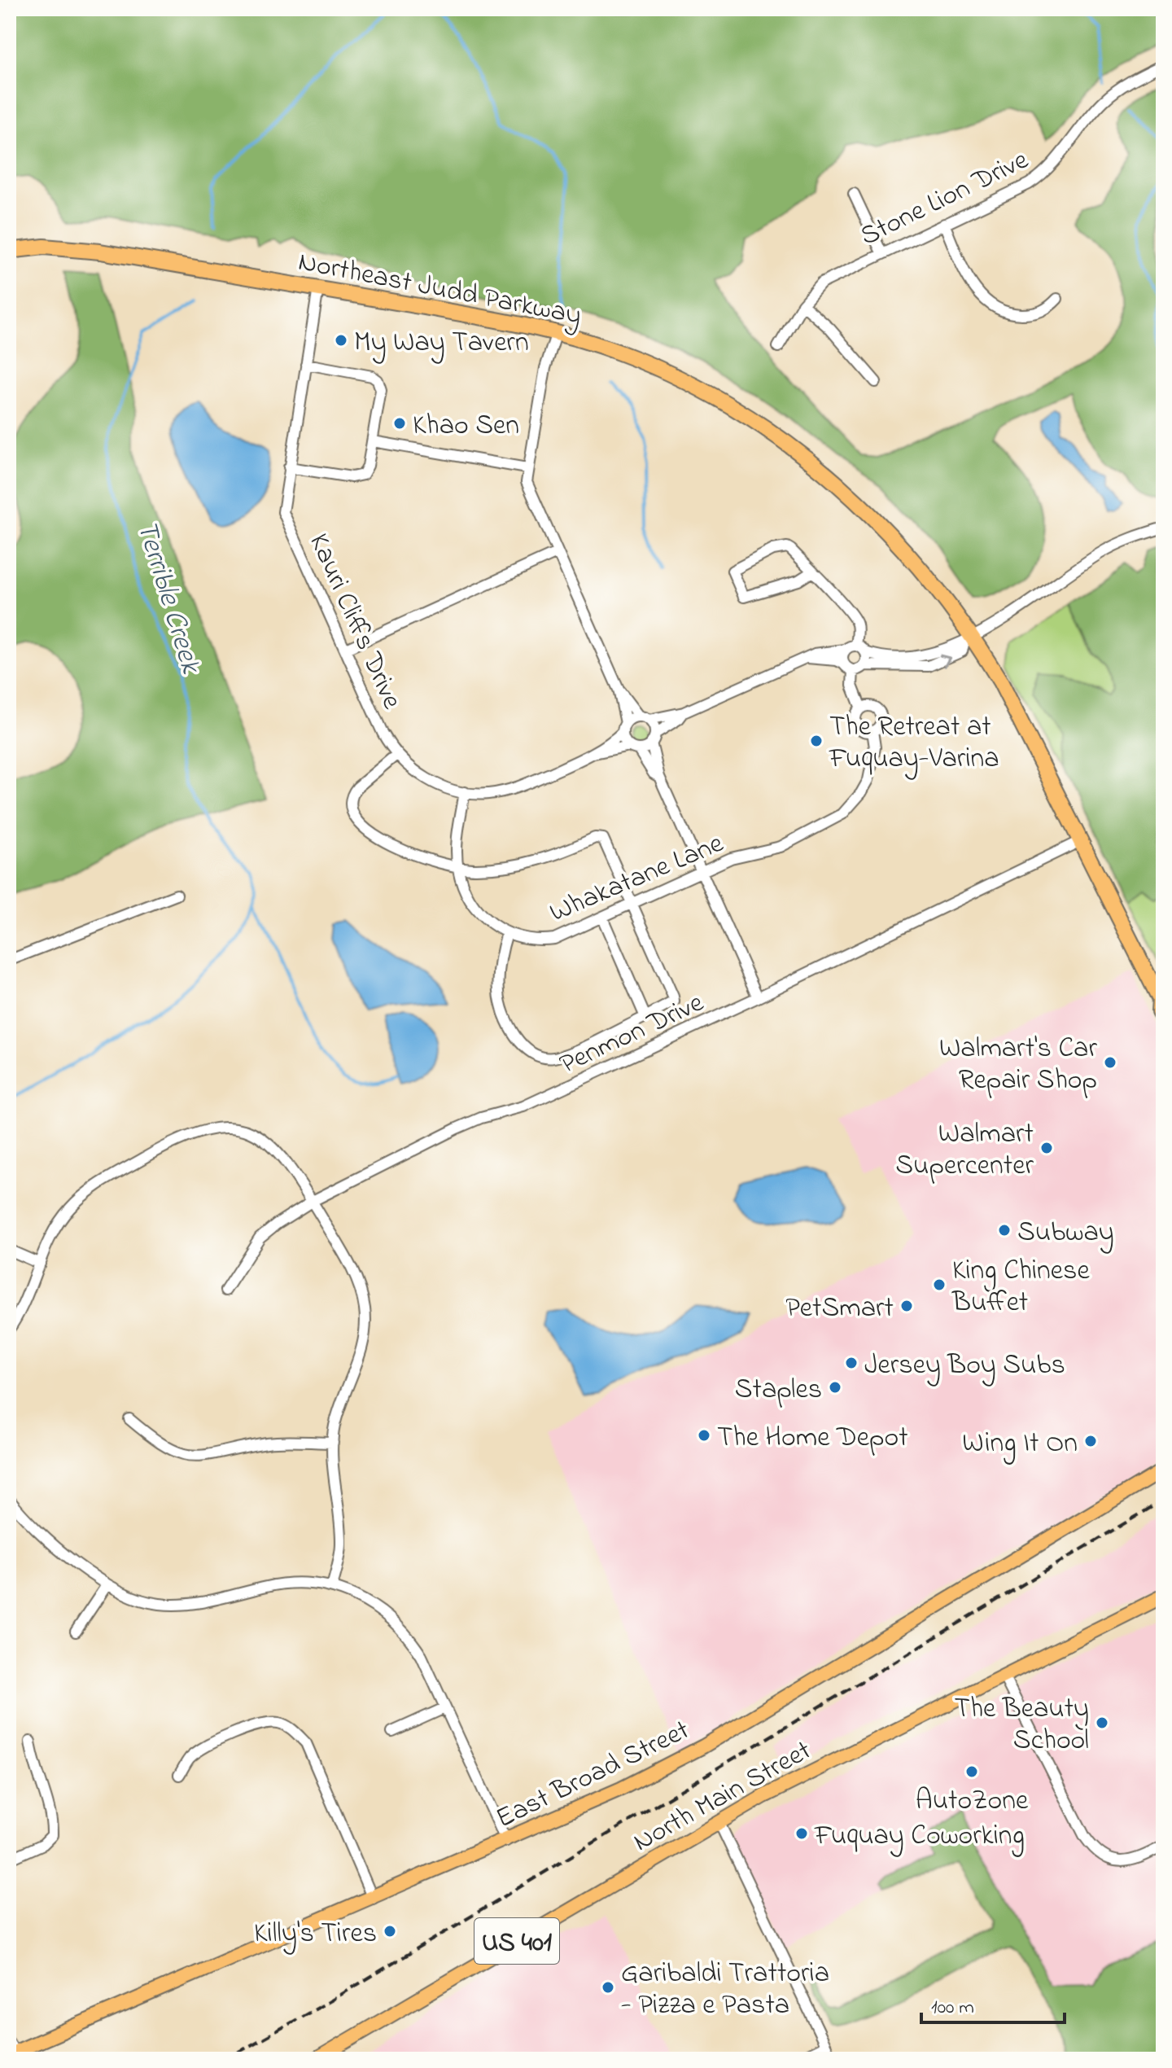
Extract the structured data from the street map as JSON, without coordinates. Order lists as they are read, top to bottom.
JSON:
{
  "streets": {
    "highway": ["Northeast Judd Parkway"],
    "main road": ["East Broad Street", "North Main Street", "US 401"],
    "street": [
      "Stone Lion Drive",
      "Kauri Cliffs Drive",
      "Whakatane Lane",
      "Penmon Drive"
    ]
  },
  "crossings": [
    ["Northeast Judd Parkway", "Kauri Cliffs Drive"],
    ["Northeast Judd Parkway", "Penmon Drive"],
    ["Kauri Cliffs Drive", "Whakatane Lane"]
  ],
  "water": ["Terrible Creek"],
  "places": [
    "My Way Tavern",
    "Khao Sen",
    "The Retreat at Fuquay-Varina",
    "Walmart's Car Repair Shop",
    "Walmart Supercenter",
    "Subway",
    "King Chinese Buffet",
    "PetSmart",
    "Jersey Boy Subs",
    "Staples",
    "The Home Depot",
    "Wing It On",
    "The Beauty School",
    "AutoZone",
    "Fuquay Coworking",
    "Killy's Tires",
    "Garibaldi Trattoria - Pizza e Pasta"
  ],
  "scale_bar": "100 m"
}
